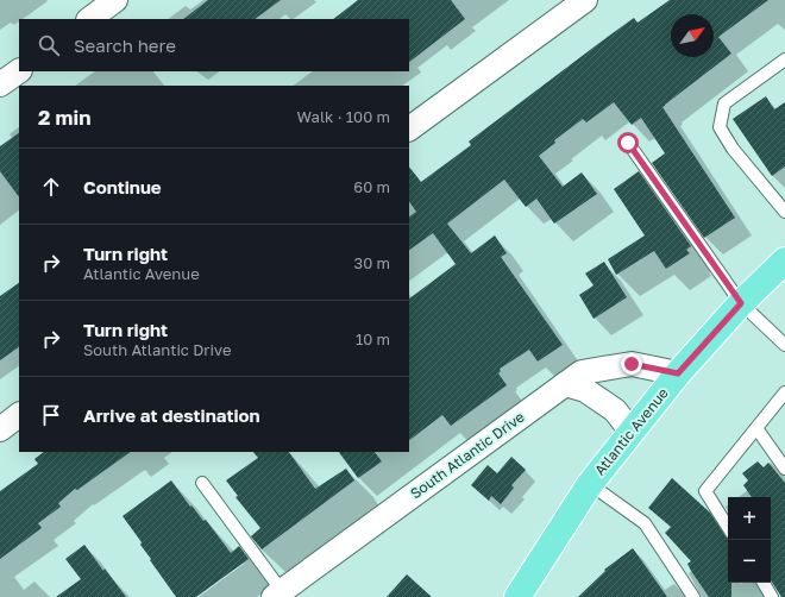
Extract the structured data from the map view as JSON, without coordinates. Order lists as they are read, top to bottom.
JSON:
{
  "streets": {
    "main road": ["Atlantic Avenue"],
    "street": ["South Atlantic Drive"]
  },
  "crossings": [
    ["Atlantic Avenue", "South Atlantic Drive"]
  ],
  "north": "top right",
  "page": {
    "search": "Search here",
    "heading": ["2 min", "Walk · 100 m"],
    "list": [
      ["Continue", "60 m"],
      ["Turn right", "Atlantic Avenue", "30 m"],
      ["Turn right", "South Atlantic Drive", "10 m"],
      "Arrive at destination"
    ],
    "map_buttons": ["+", "−"]
  }
}
